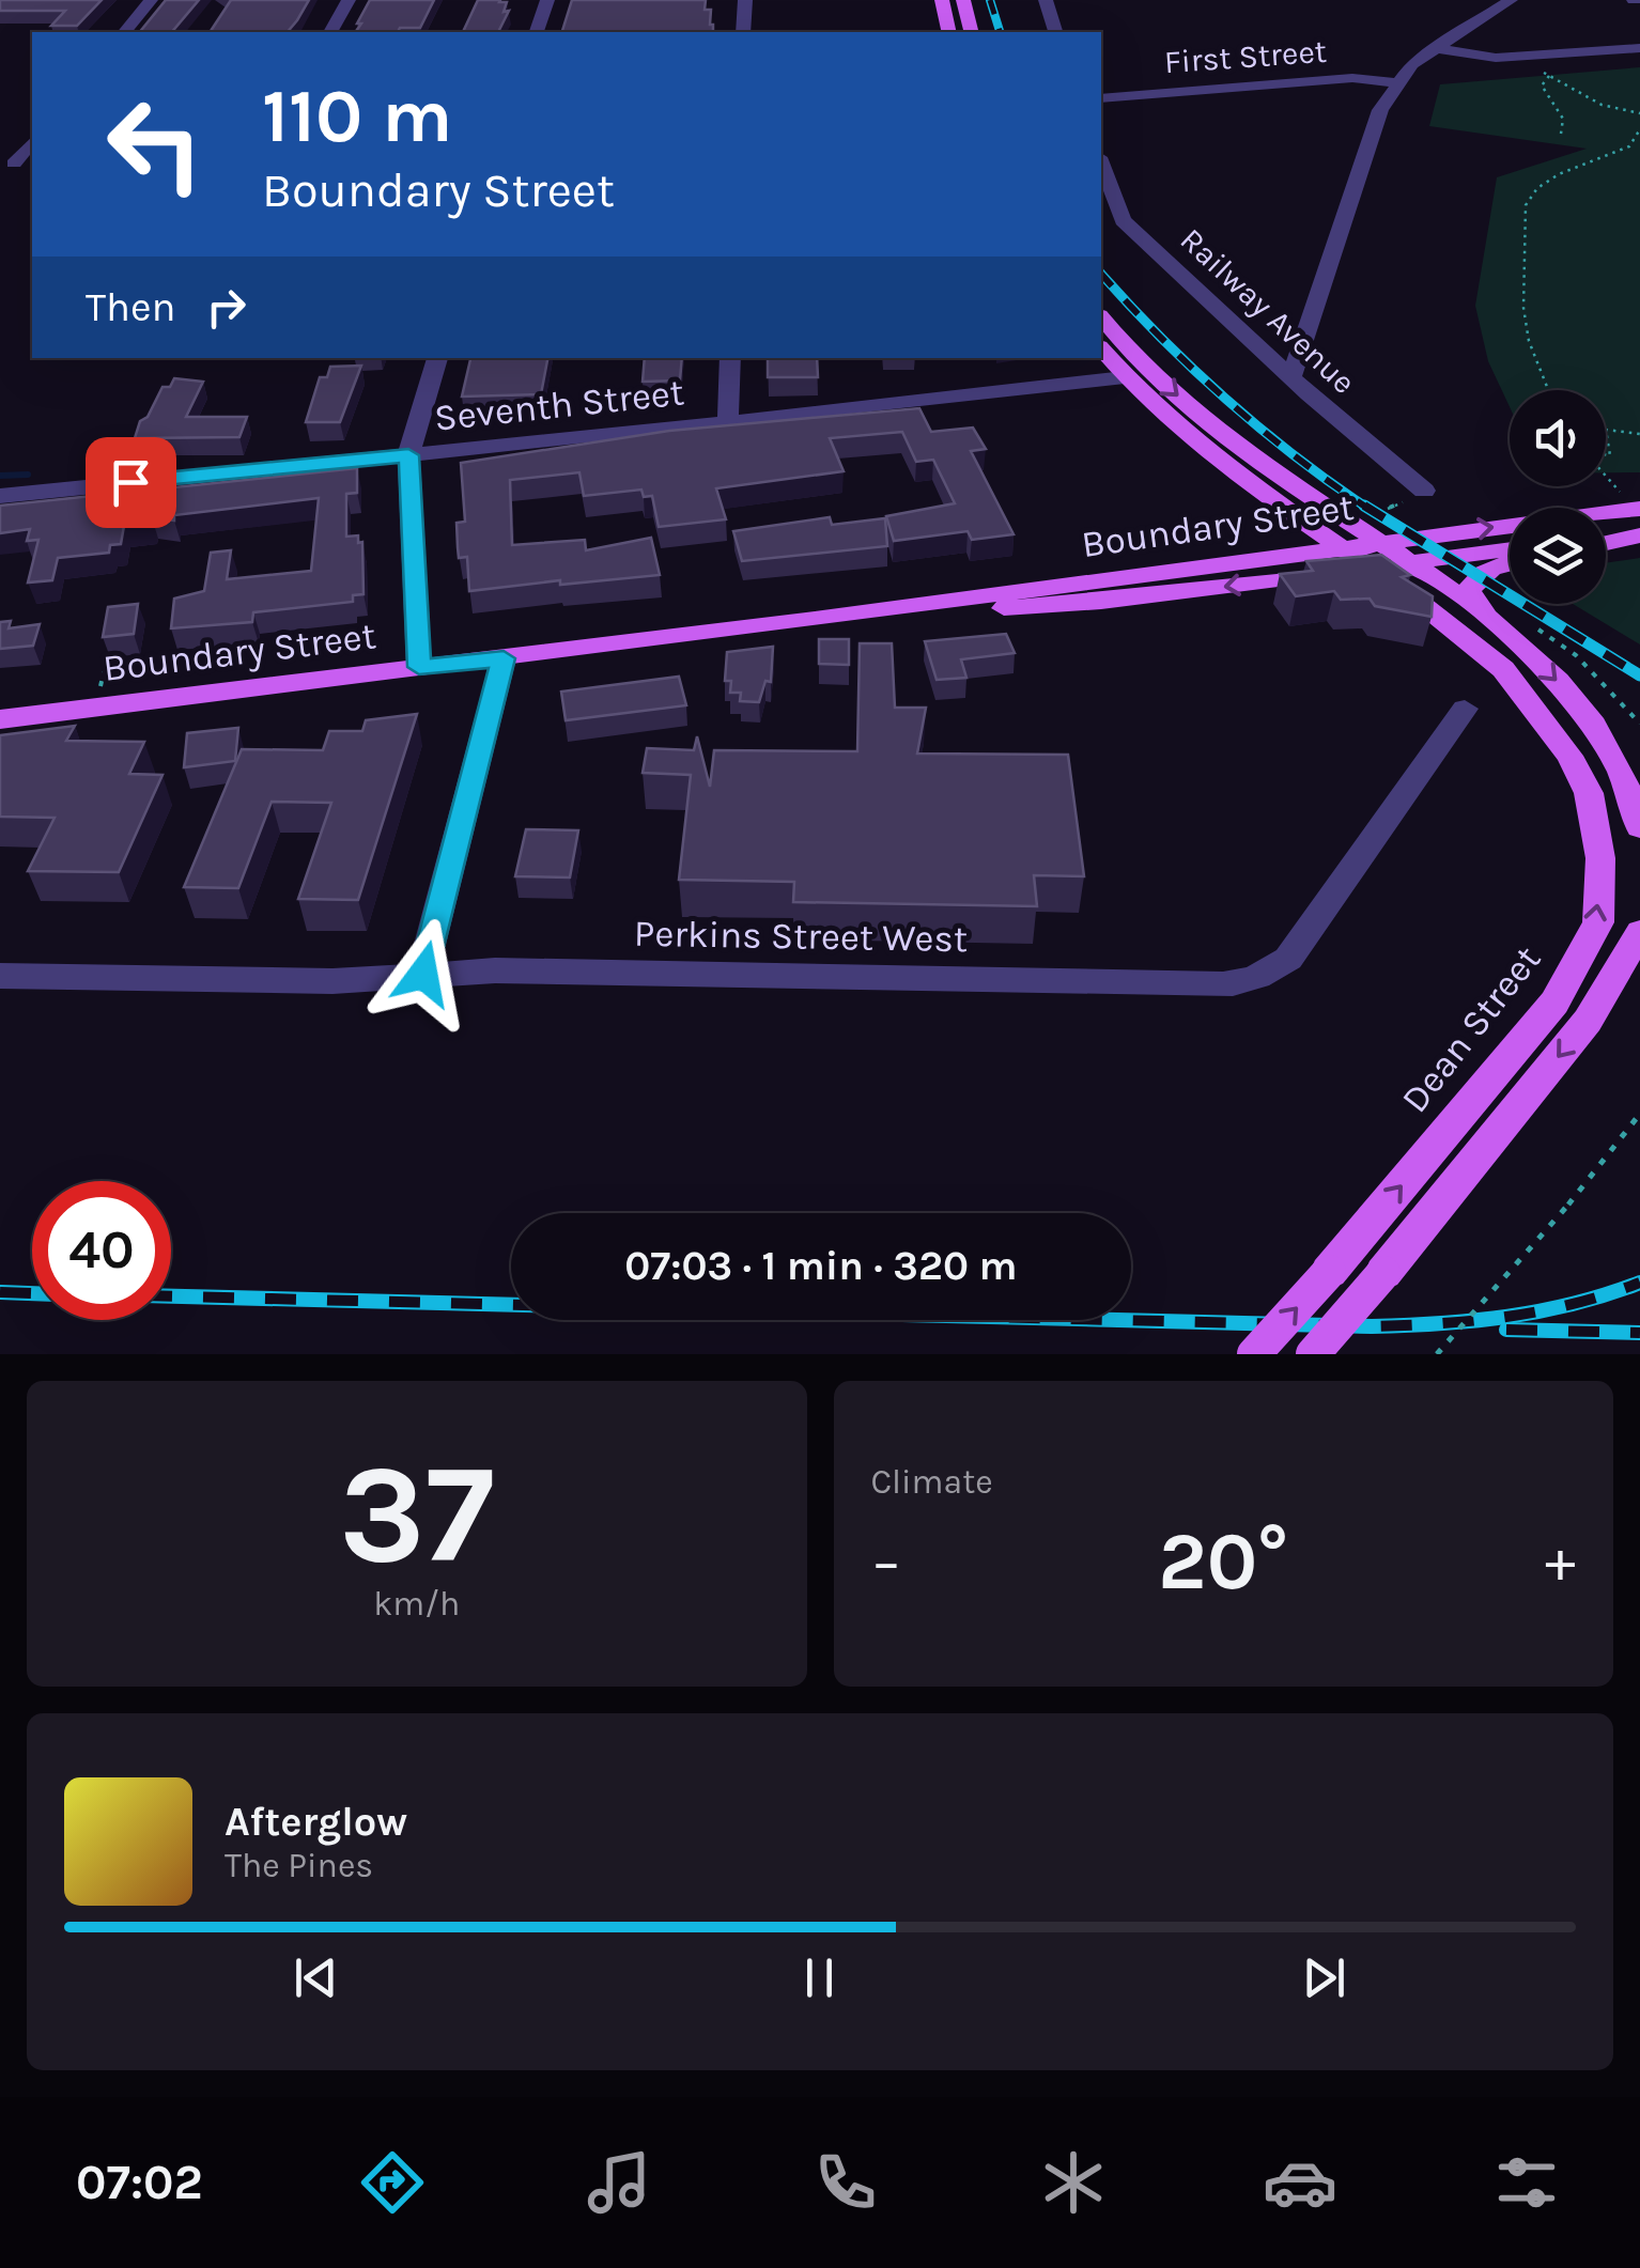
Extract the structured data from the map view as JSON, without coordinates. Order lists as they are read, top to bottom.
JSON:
{
  "streets": {
    "main road": ["Boundary Street", "Dean Street"],
    "street": [
      "First Street",
      "Railway Avenue",
      "Seventh Street",
      "Perkins Street West"
    ]
  },
  "crossings": [
    ["Boundary Street", "Dean Street"]
  ],
  "one_way": ["Dean Street"],
  "page": {
    "turn": ["110 m", "Boundary Street"],
    "then": "Then",
    "limit": "40",
    "trip": "07:03 · 1 min · 320 m",
    "tile": [
      ["37", "km/h"],
      "Climate"
    ],
    "heat": ["−", "20°", "+"],
    "song": ["Afterglow", "The Pines"],
    "tabs": "07:02"
  }
}
